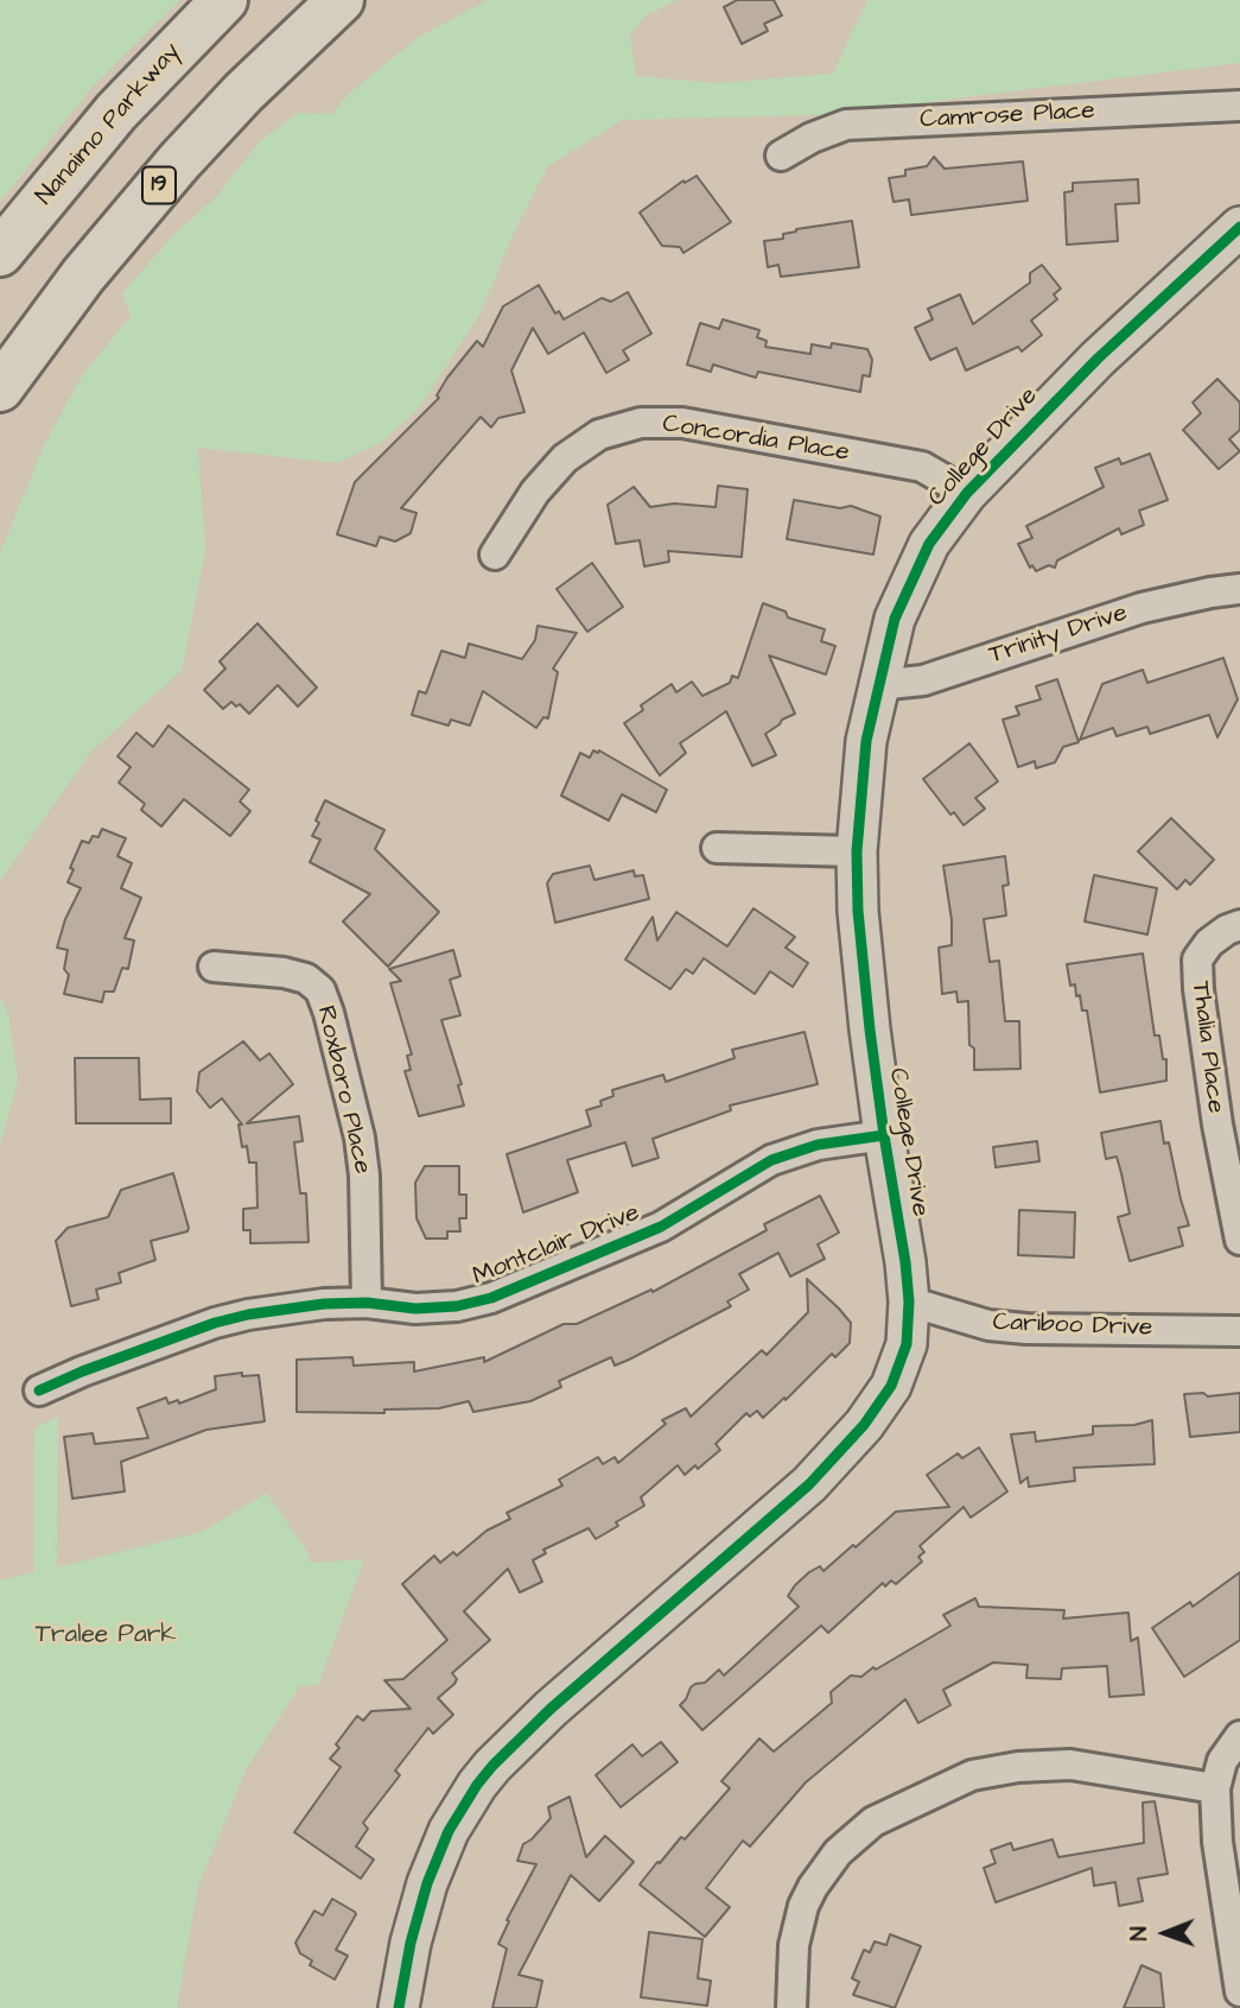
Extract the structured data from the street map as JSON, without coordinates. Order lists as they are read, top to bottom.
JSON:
{
  "streets": {
    "highway": ["Nanaimo Parkway", "19"],
    "street": [
      "Camrose Place",
      "Concordia Place",
      "College Drive",
      "Trinity Drive",
      "Thalia Place",
      "Roxboro Place",
      "Montclair Drive",
      "Cariboo Drive"
    ]
  },
  "crossings": [
    ["Concordia Place", "College Drive"],
    ["College Drive", "Trinity Drive"],
    ["College Drive", "Montclair Drive"],
    ["College Drive", "Cariboo Drive"],
    ["Roxboro Place", "Montclair Drive"]
  ],
  "parks": ["Tralee Park"],
  "north": "left"
}
